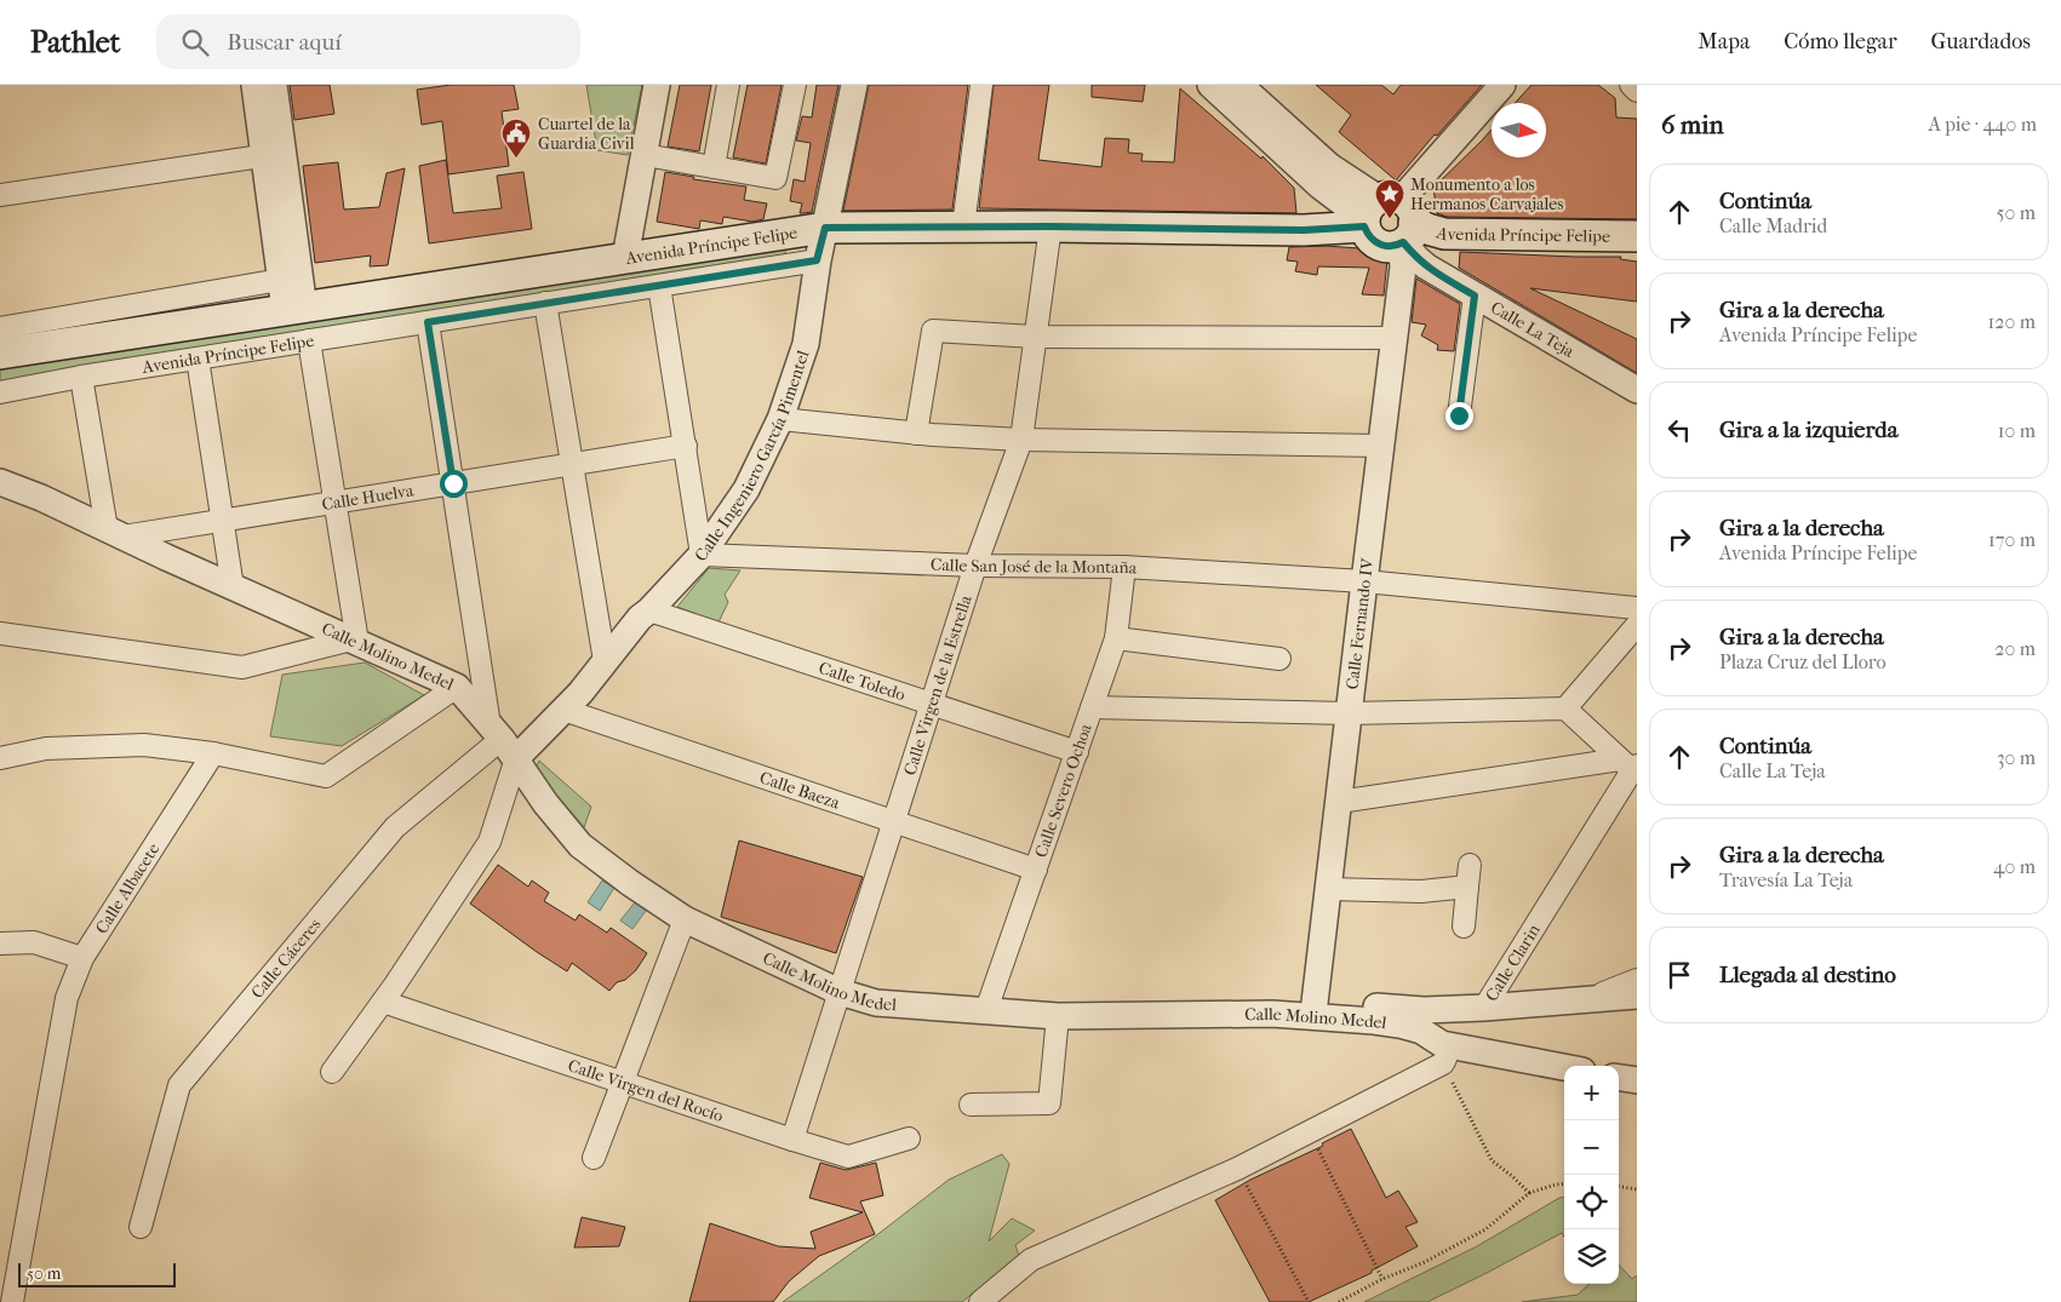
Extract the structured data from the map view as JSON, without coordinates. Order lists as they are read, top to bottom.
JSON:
{
  "streets": {
    "main road": ["Avenida Príncipe Felipe"],
    "street": [
      "Calle La Teja",
      "Calle Ingeniero García Pimentel",
      "Calle Huelva",
      "Calle San José de la Montaña",
      "Calle Fernando IV",
      "Calle Molino Medel",
      "Calle Toledo",
      "Calle Virgen de la Estrella",
      "Calle Baeza",
      "Calle Severo Ochoa",
      "Calle Albacete",
      "Calle Cáceres",
      "Calle Clarin",
      "Calle Virgen del Rocío"
    ]
  },
  "crossings": [
    ["Avenida Príncipe Felipe", "Calle La Teja"],
    ["Avenida Príncipe Felipe", "Calle Ingeniero García Pimentel"],
    ["Avenida Príncipe Felipe", "Calle Fernando IV"],
    ["Avenida Príncipe Felipe", "Calle Virgen de la Estrella"],
    ["Calle La Teja", "Calle Fernando IV"],
    ["Calle Ingeniero García Pimentel", "Calle San José de la Montaña"],
    ["Calle Ingeniero García Pimentel", "Calle Molino Medel"],
    ["Calle Ingeniero García Pimentel", "Calle Toledo"],
    ["Calle Ingeniero García Pimentel", "Calle Baeza"],
    ["Calle Ingeniero García Pimentel", "Calle Cáceres"],
    ["Calle Huelva", "Calle Molino Medel"],
    ["Calle San José de la Montaña", "Calle Fernando IV"],
    ["Calle San José de la Montaña", "Calle Virgen de la Estrella"],
    ["Calle San José de la Montaña", "Calle Severo Ochoa"],
    ["Calle Fernando IV", "Calle Clarin"],
    ["Calle Molino Medel", "Calle Virgen de la Estrella"],
    ["Calle Molino Medel", "Calle Severo Ochoa"],
    ["Calle Molino Medel", "Calle Cáceres"],
    ["Calle Molino Medel", "Calle Clarin"],
    ["Calle Toledo", "Calle Virgen de la Estrella"],
    ["Calle Toledo", "Calle Severo Ochoa"],
    ["Calle Virgen de la Estrella", "Calle Baeza"],
    ["Calle Virgen de la Estrella", "Calle Virgen del Rocío"],
    ["Calle Baeza", "Calle Severo Ochoa"]
  ],
  "places": {
    "public building": ["Cuartel de la Guardia Civil"],
    "place": ["Monumento a los Hermanos Carvajales"]
  },
  "scale_bar": "50 m",
  "north": "right",
  "page": {
    "header": "Pathlet",
    "search": "Buscar aquí",
    "nav": ["Mapa", "Cómo llegar", "Guardados"],
    "heading": ["6 min", "A pie · 440 m"],
    "list": [
      ["Continúa", "Calle Madrid", "50 m"],
      ["Gira a la derecha", "Avenida Príncipe Felipe", "120 m"],
      ["Gira a la izquierda", "10 m"],
      ["Gira a la derecha", "Avenida Príncipe Felipe", "170 m"],
      ["Gira a la derecha", "Plaza Cruz del Lloro", "20 m"],
      ["Continúa", "Calle La Teja", "30 m"],
      ["Gira a la derecha", "Travesía La Teja", "40 m"],
      "Llegada al destino"
    ],
    "map_buttons": ["+", "−"],
    "scale": "50 m"
  }
}
